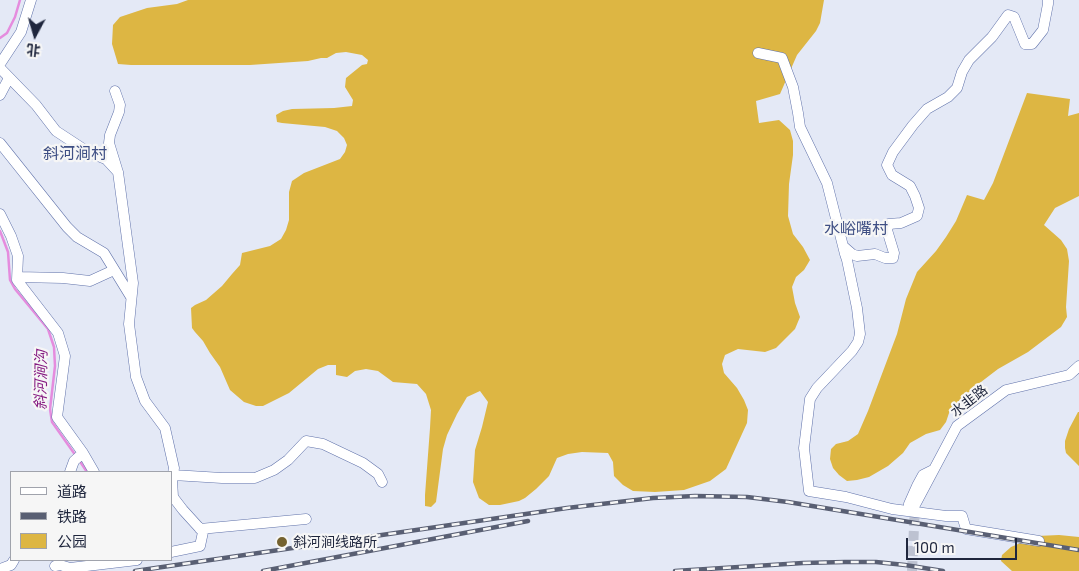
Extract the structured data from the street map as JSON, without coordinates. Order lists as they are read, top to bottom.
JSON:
{
  "streets": {
    "street": ["水韭路"]
  },
  "districts": ["斜河涧村", "水峪嘴村"],
  "water": ["斜河涧沟"],
  "places": ["斜河涧线路所"],
  "legend": ["道路", "铁路", "公园"],
  "scale_bar": "100 m",
  "north": "bottom"
}
